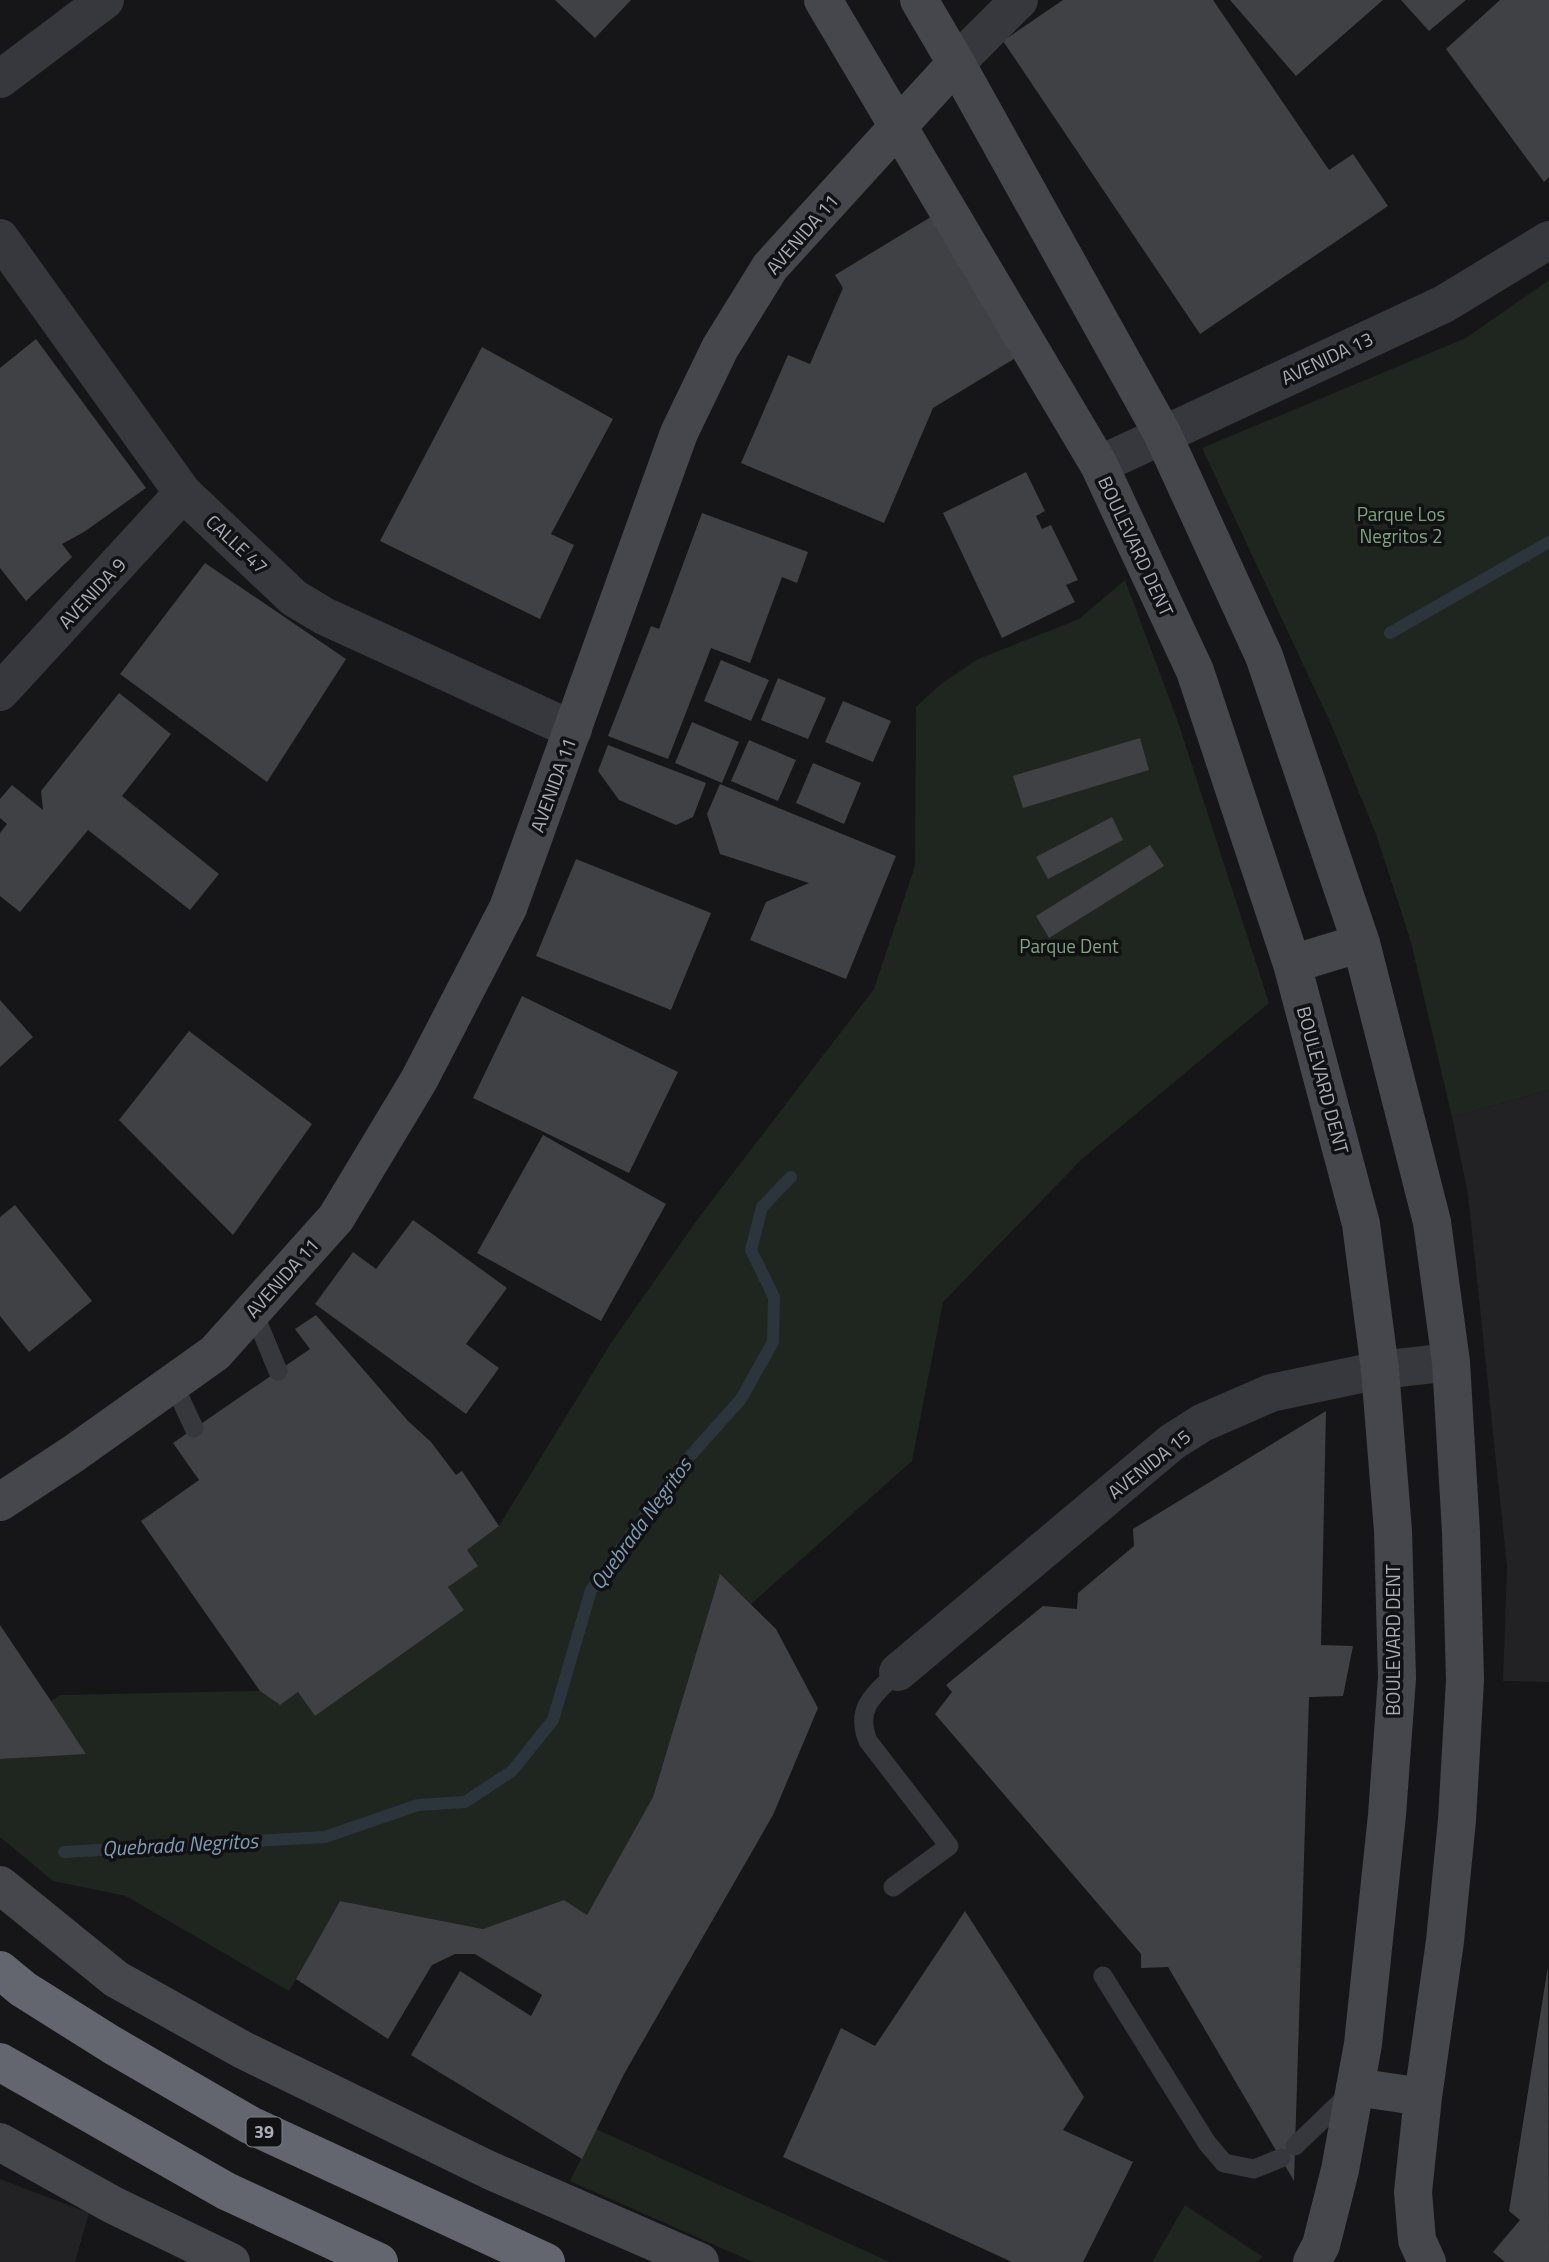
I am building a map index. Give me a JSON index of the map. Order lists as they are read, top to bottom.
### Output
{
  "streets": {
    "highway": ["39"],
    "street": [
      "AVENIDA 11",
      "AVENIDA 13",
      "CALLE 47",
      "BOULEVARD DENT",
      "AVENIDA 9",
      "AVENIDA 15"
    ]
  },
  "crossings": [
    ["AVENIDA 11", "CALLE 47"],
    ["AVENIDA 11", "BOULEVARD DENT"],
    ["AVENIDA 13", "BOULEVARD DENT"],
    ["CALLE 47", "AVENIDA 9"],
    ["BOULEVARD DENT", "AVENIDA 15"]
  ],
  "water": ["Quebrada Negritos"],
  "parks": ["Parque Los Negritos 2", "Parque Dent"]
}
